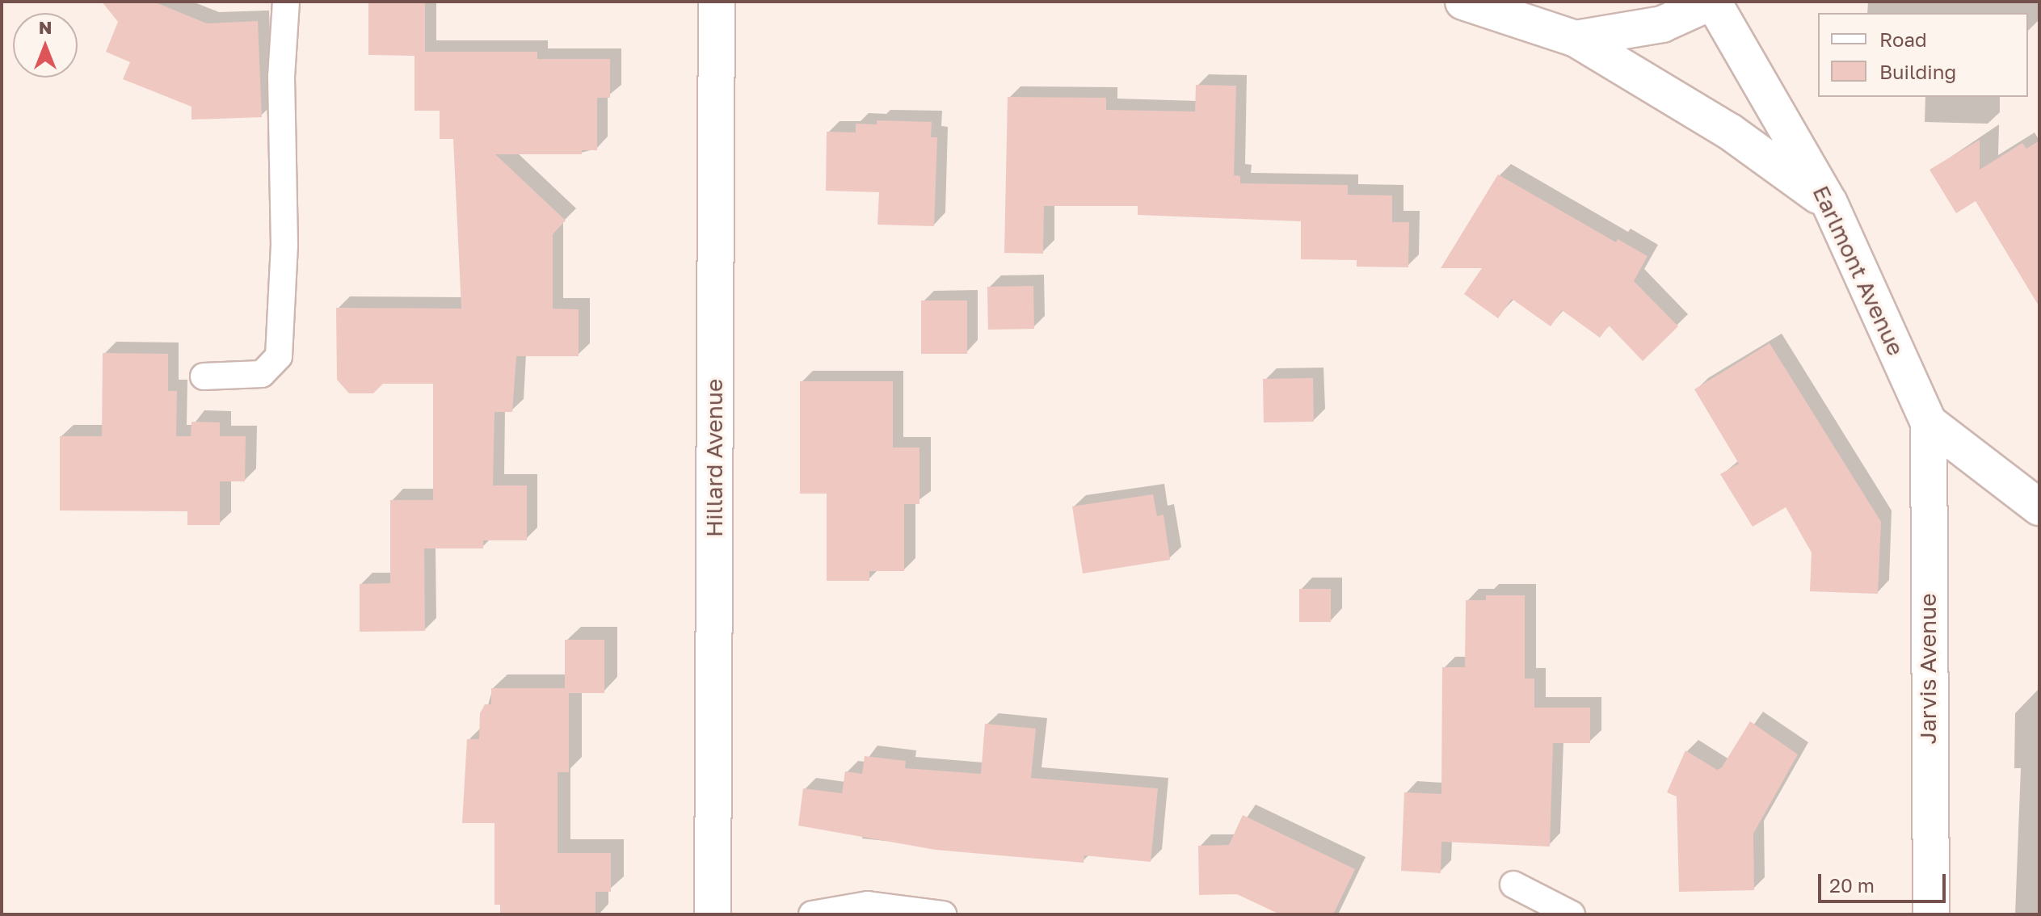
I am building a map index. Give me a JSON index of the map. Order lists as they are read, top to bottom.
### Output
{
  "streets": {
    "street": ["Earlmont Avenue", "Hillard Avenue", "Jarvis Avenue"]
  },
  "crossings": [
    ["Earlmont Avenue", "Jarvis Avenue"]
  ],
  "legend": ["Road", "Building"],
  "scale_bar": "20 m",
  "north": "top"
}
